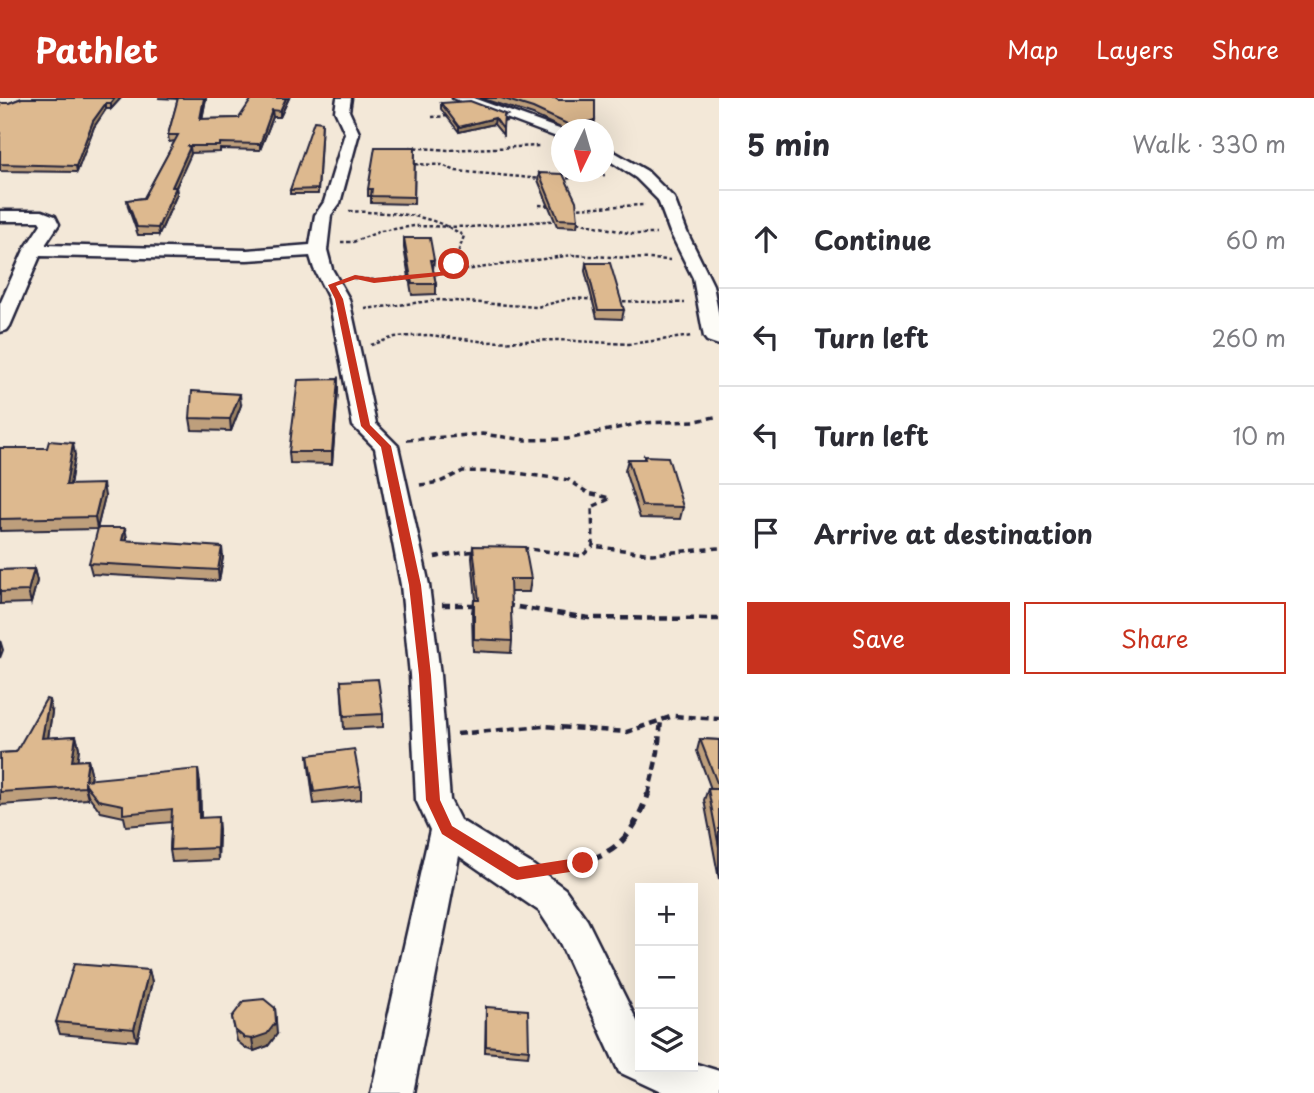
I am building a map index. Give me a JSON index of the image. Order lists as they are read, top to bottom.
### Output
{
  "north": "bottom",
  "page": {
    "header": "Pathlet",
    "nav": ["Map", "Layers", "Share"],
    "heading": ["5 min", "Walk · 330 m"],
    "list": [
      ["Continue", "60 m"],
      ["Turn left", "260 m"],
      ["Turn left", "10 m"],
      "Arrive at destination"
    ],
    "buttons": ["Save", "Share"],
    "map_buttons": ["+", "−"]
  }
}
